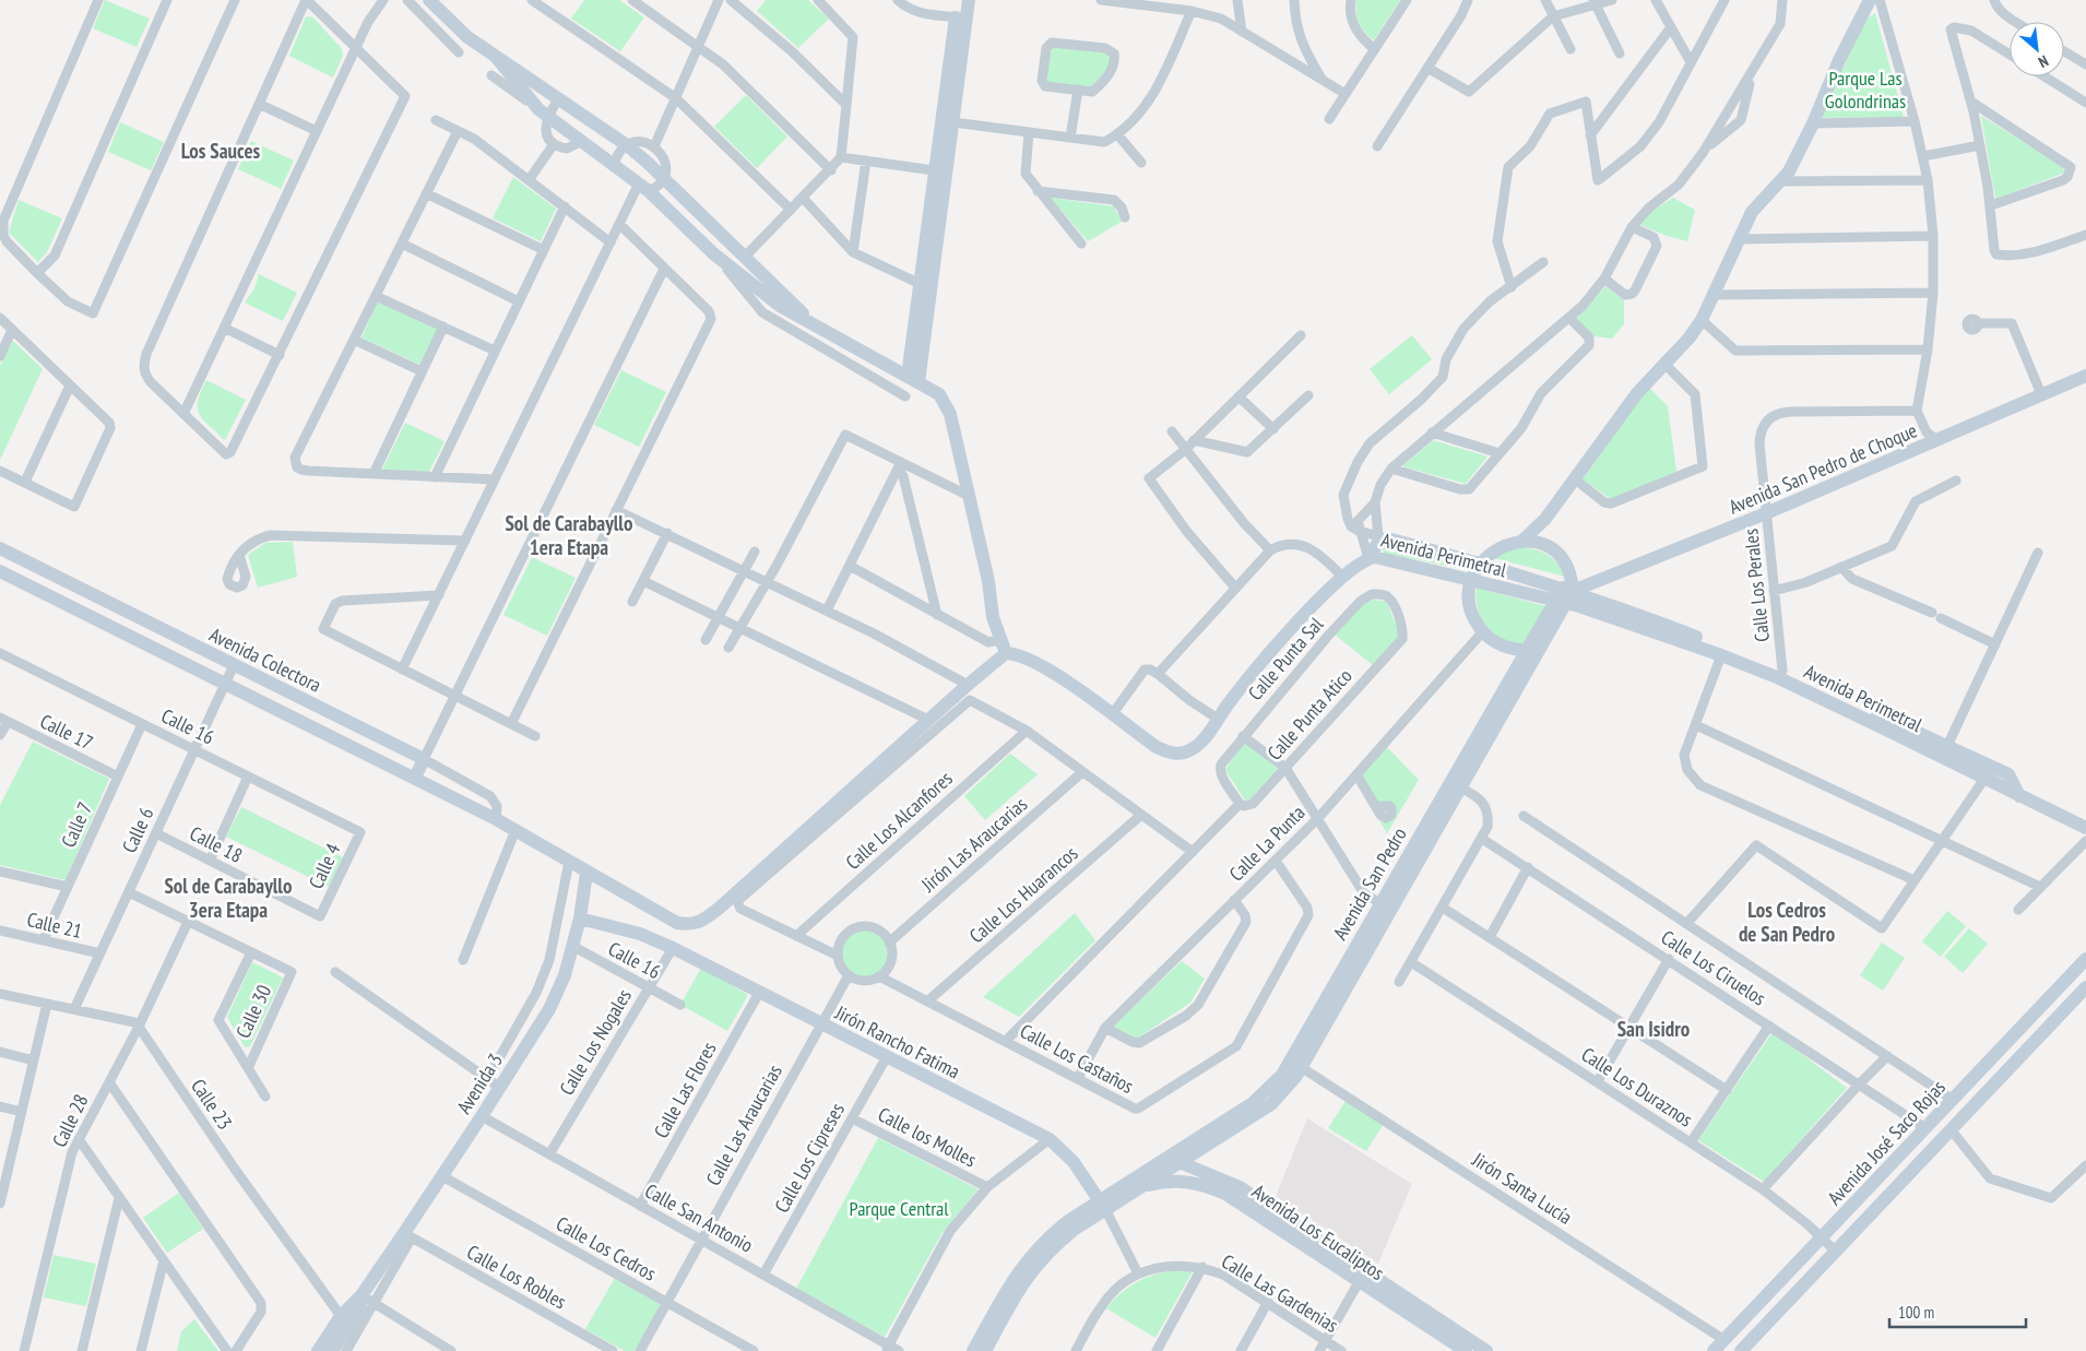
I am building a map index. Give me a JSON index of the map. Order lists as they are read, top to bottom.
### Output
{
  "streets": {
    "street": [
      "Avenida San Pedro de Choque",
      "Avenida Perimetral",
      "Calle Los Perales",
      "Calle Punta Sal",
      "Avenida Colectora",
      "Calle Punta Atico",
      "Calle 16",
      "Calle 17",
      "Calle Los Alcanfores",
      "Calle 7",
      "Calle 6",
      "Calle La Punta",
      "Calle 18",
      "Jirón Las Araucarias",
      "Calle 4",
      "Avenida San Pedro",
      "Calle Los Huarancos",
      "Calle 21",
      "Calle Los Ciruelos",
      "Calle 30",
      "Calle Los Nogales",
      "Jirón Rancho Fatima",
      "Calle Los Castaños",
      "Avenida 3",
      "Calle Los Duraznos",
      "Calle Las Flores",
      "Calle 23",
      "Calle 28",
      "Calle Las Araucarias",
      "Calle los Molles",
      "Avenida José Saco Rojas",
      "Calle Los Cipreses",
      "Jirón Santa Lucía",
      "Calle San Antonio",
      "Avenida Los Eucaliptos",
      "Calle Los Cedros",
      "Calle Los Robles",
      "Calle Las Gardenias"
    ]
  },
  "crossings": [
    ["Avenida San Pedro de Choque", "Avenida Perimetral"],
    ["Avenida San Pedro de Choque", "Calle Los Perales"],
    ["Avenida San Pedro de Choque", "Avenida San Pedro"],
    ["Avenida Perimetral", "Calle Los Perales"],
    ["Avenida Perimetral", "Avenida San Pedro"],
    ["Calle Punta Sal", "Calle Punta Atico"],
    ["Avenida Colectora", "Calle 6"],
    ["Avenida Colectora", "Avenida 3"],
    ["Calle Punta Atico", "Calle Los Castaños"],
    ["Calle 16", "Calle 7"],
    ["Calle 16", "Calle 6"],
    ["Calle 16", "Calle 4"],
    ["Calle 16", "Calle Los Nogales"],
    ["Calle 16", "Avenida 3"],
    ["Calle 17", "Calle 7"],
    ["Calle 7", "Calle 21"],
    ["Calle 6", "Calle 18"],
    ["Calle 6", "Calle 21"],
    ["Calle La Punta", "Calle Los Castaños"],
    ["Calle 18", "Calle 4"],
    ["Jirón Las Araucarias", "Calle Los Castaños"],
    ["Jirón Las Araucarias", "Calle Las Araucarias"],
    ["Avenida San Pedro", "Jirón Rancho Fatima"],
    ["Avenida San Pedro", "Jirón Santa Lucía"],
    ["Avenida San Pedro", "Avenida Los Eucaliptos"],
    ["Calle Los Huarancos", "Calle Los Castaños"],
    ["Calle Los Ciruelos", "Avenida José Saco Rojas"],
    ["Calle Los Nogales", "Jirón Rancho Fatima"],
    ["Calle Los Nogales", "Calle San Antonio"],
    ["Jirón Rancho Fatima", "Avenida 3"],
    ["Jirón Rancho Fatima", "Calle Las Flores"],
    ["Jirón Rancho Fatima", "Calle Las Araucarias"],
    ["Jirón Rancho Fatima", "Calle Los Cipreses"],
    ["Jirón Rancho Fatima", "Calle Las Gardenias"],
    ["Calle Los Castaños", "Calle Las Araucarias"],
    ["Avenida 3", "Calle 23"],
    ["Avenida 3", "Calle San Antonio"],
    ["Avenida 3", "Calle Los Cedros"],
    ["Avenida 3", "Calle Los Robles"],
    ["Calle Los Duraznos", "Avenida José Saco Rojas"],
    ["Calle Las Flores", "Calle San Antonio"],
    ["Calle 23", "Calle 28"],
    ["Calle Las Araucarias", "Calle San Antonio"],
    ["Calle Las Araucarias", "Calle Los Cedros"],
    ["Calle los Molles", "Calle Los Cipreses"],
    ["Avenida José Saco Rojas", "Jirón Santa Lucía"],
    ["Calle Los Cipreses", "Calle San Antonio"]
  ],
  "districts": [
    "Los Sauces",
    "Sol de Carabayllo 1era Etapa",
    "Sol de Carabayllo 3era Etapa",
    "Los Cedros de San Pedro",
    "San Isidro"
  ],
  "parks": ["Parque Las Golondrinas", "Parque Central"],
  "scale_bar": "100 m",
  "north": "bottom right"
}
